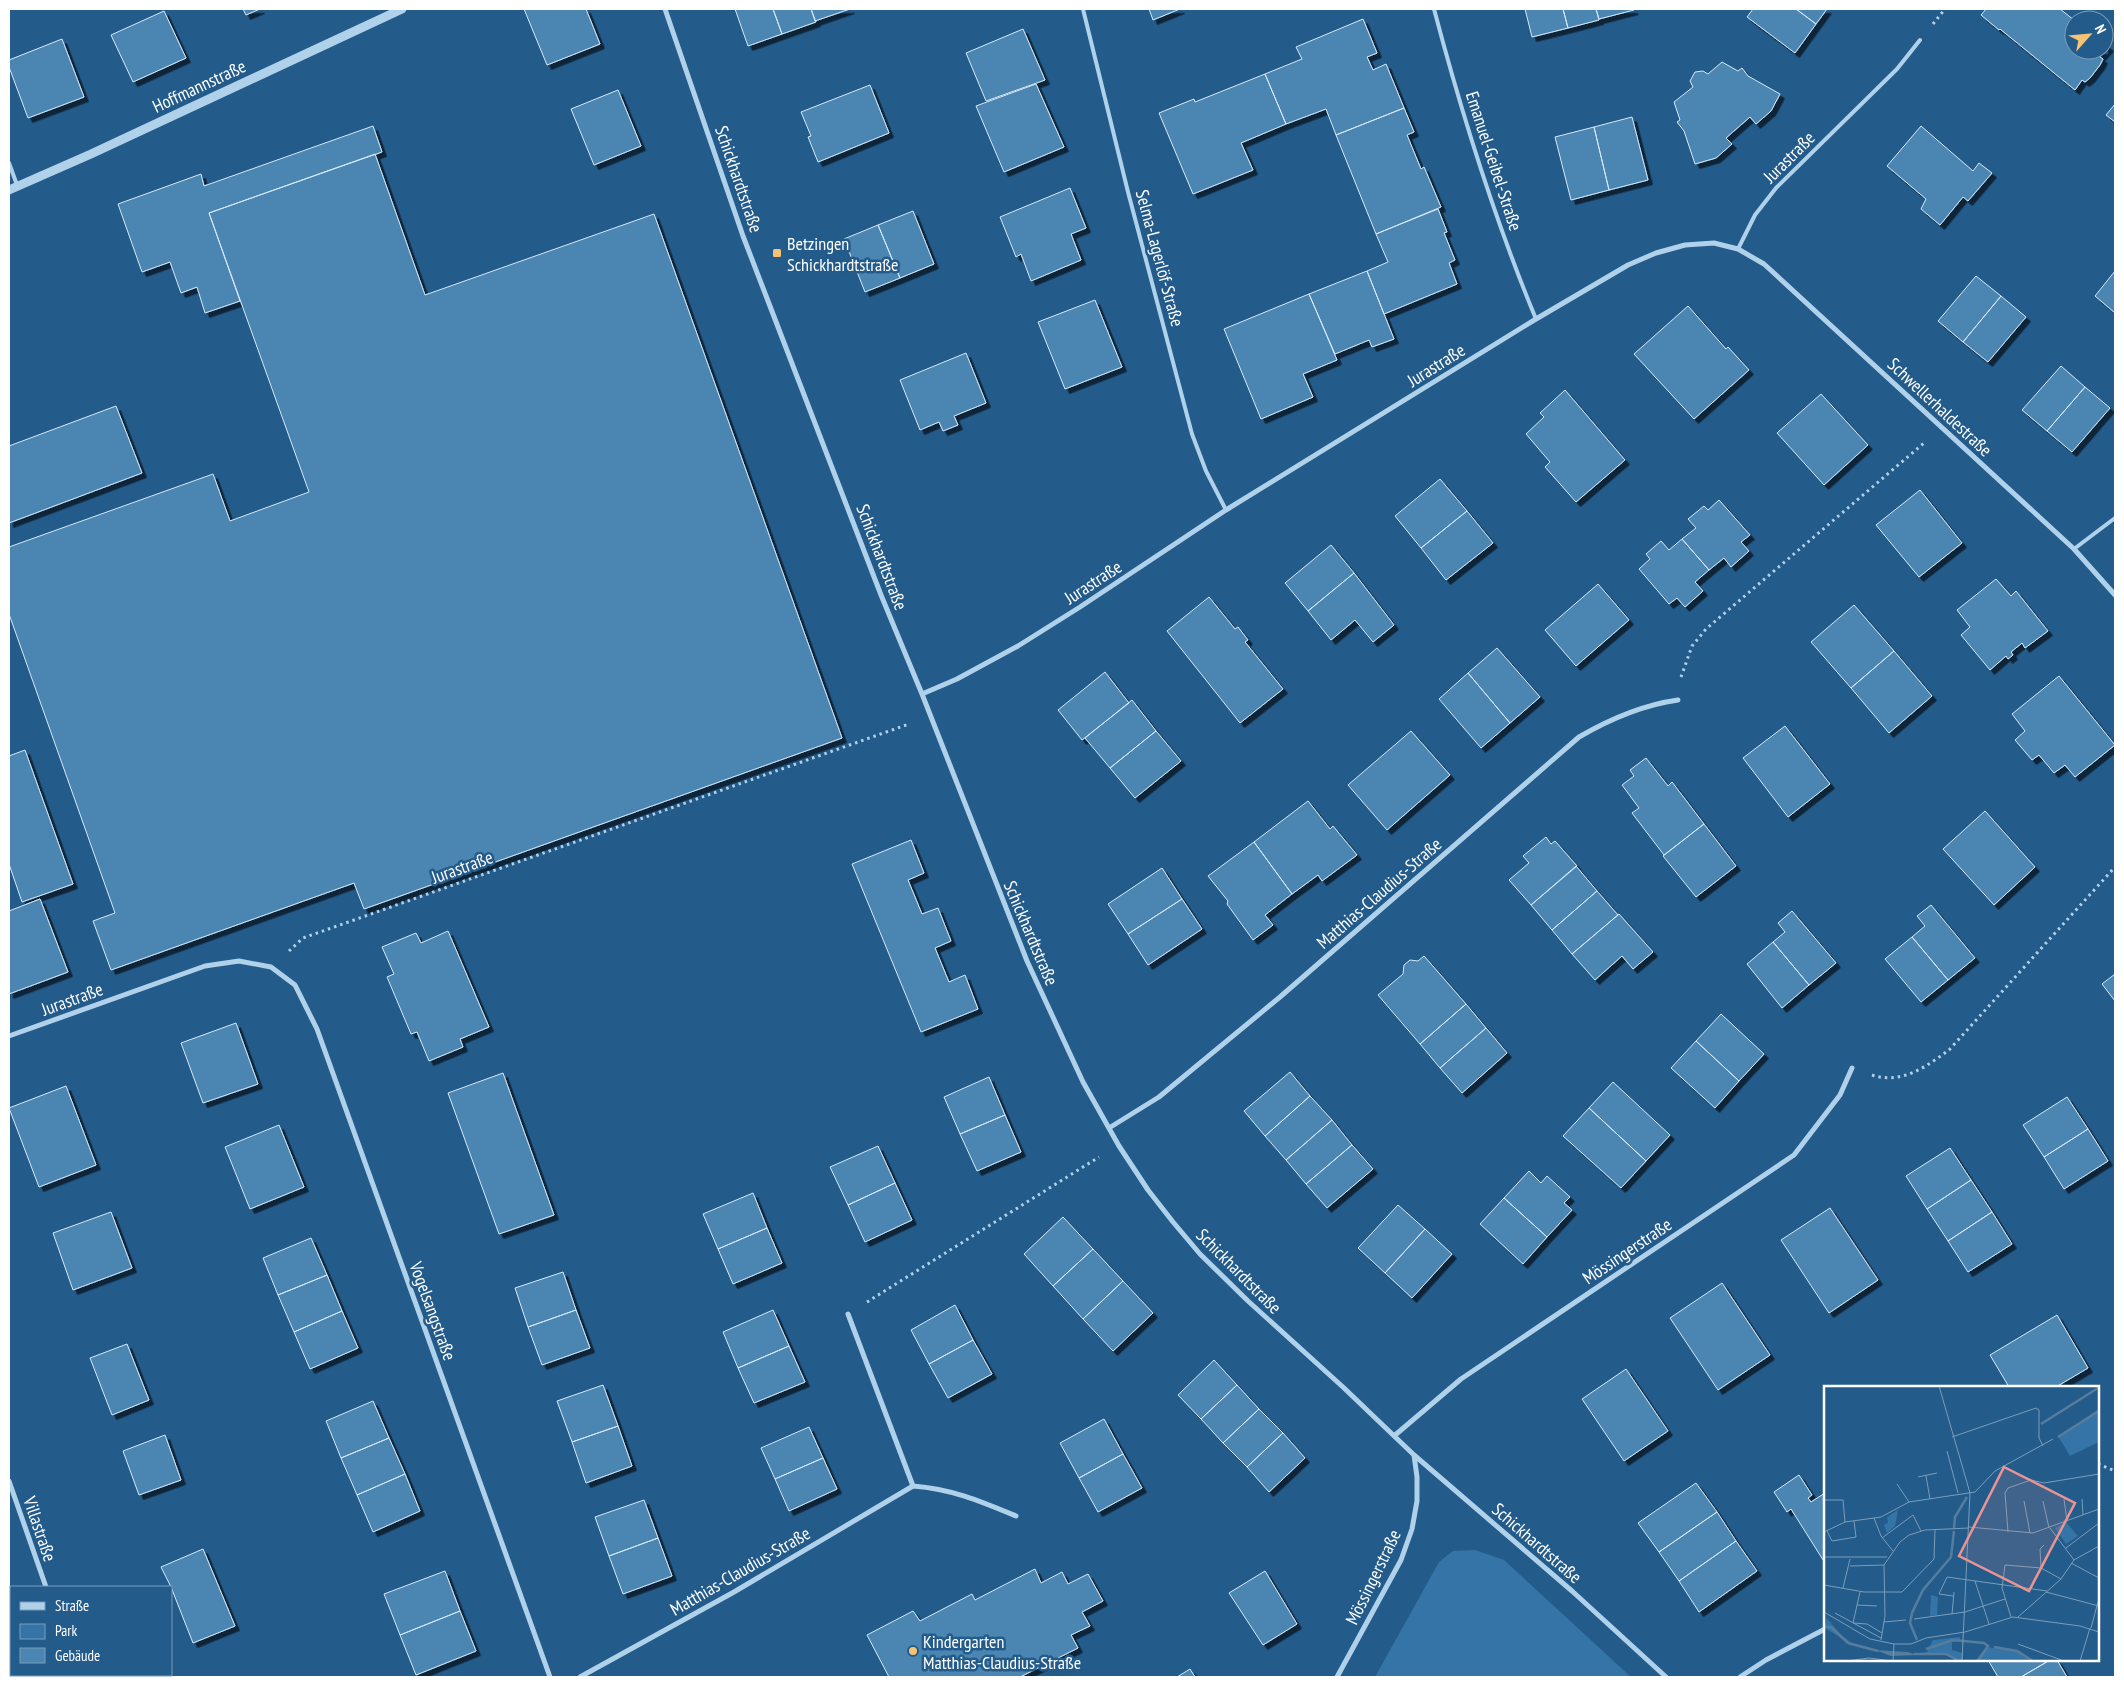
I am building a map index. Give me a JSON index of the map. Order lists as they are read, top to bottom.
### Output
{
  "streets": {
    "street": [
      "Hoffmannstraße",
      "Jurastraße",
      "Schickhardtstraße",
      "Schwellerhaldestraße",
      "Matthias-Claudius-Straße",
      "Mössingerstraße",
      "Vogelsangstraße",
      "Villastraße"
    ],
    "lane": ["Emanuel-Geibel-Straße", "Selma-Lagerlöf-Straße"]
  },
  "crossings": [
    ["Jurastraße", "Emanuel-Geibel-Straße"],
    ["Jurastraße", "Schickhardtstraße"],
    ["Jurastraße", "Selma-Lagerlöf-Straße"],
    ["Jurastraße", "Schwellerhaldestraße"],
    ["Jurastraße", "Vogelsangstraße"],
    ["Schickhardtstraße", "Matthias-Claudius-Straße"],
    ["Schickhardtstraße", "Mössingerstraße"]
  ],
  "places": {
    "transit": ["Betzingen Schickhardtstraße"],
    "other": ["Kindergarten Matthias-Claudius-Straße"]
  },
  "legend": ["Straße", "Park", "Gebäude"],
  "north": "top right"
}
